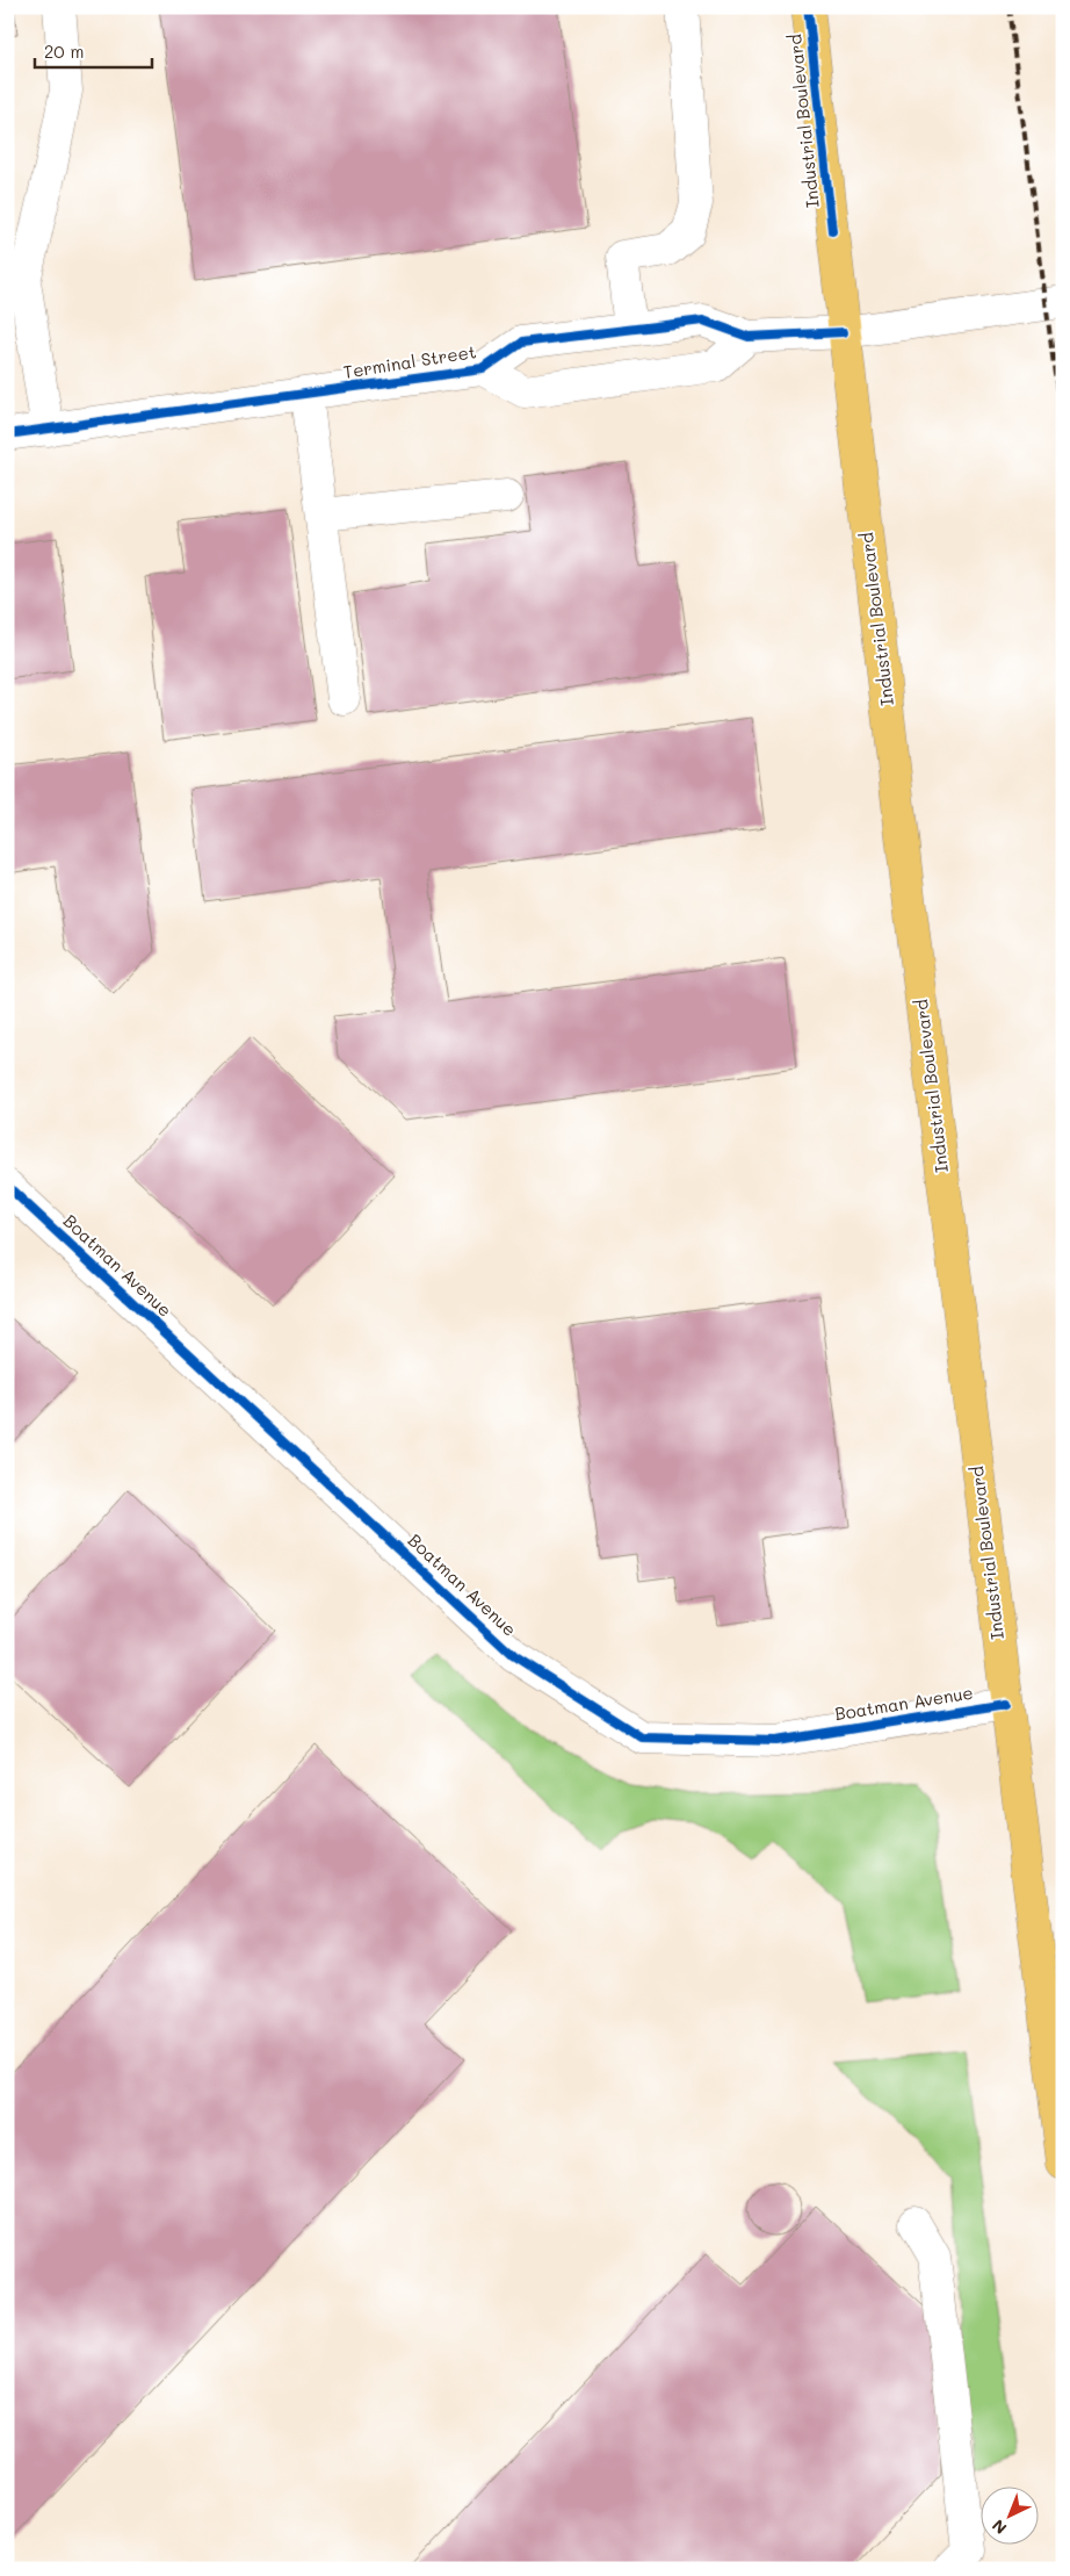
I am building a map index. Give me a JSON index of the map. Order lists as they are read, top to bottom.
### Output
{
  "streets": {
    "main road": ["Industrial Boulevard"],
    "street": ["Terminal Street", "Boatman Avenue"]
  },
  "crossings": [
    ["Industrial Boulevard", "Terminal Street"],
    ["Industrial Boulevard", "Boatman Avenue"]
  ],
  "scale_bar": "20 m",
  "north": "bottom left"
}
